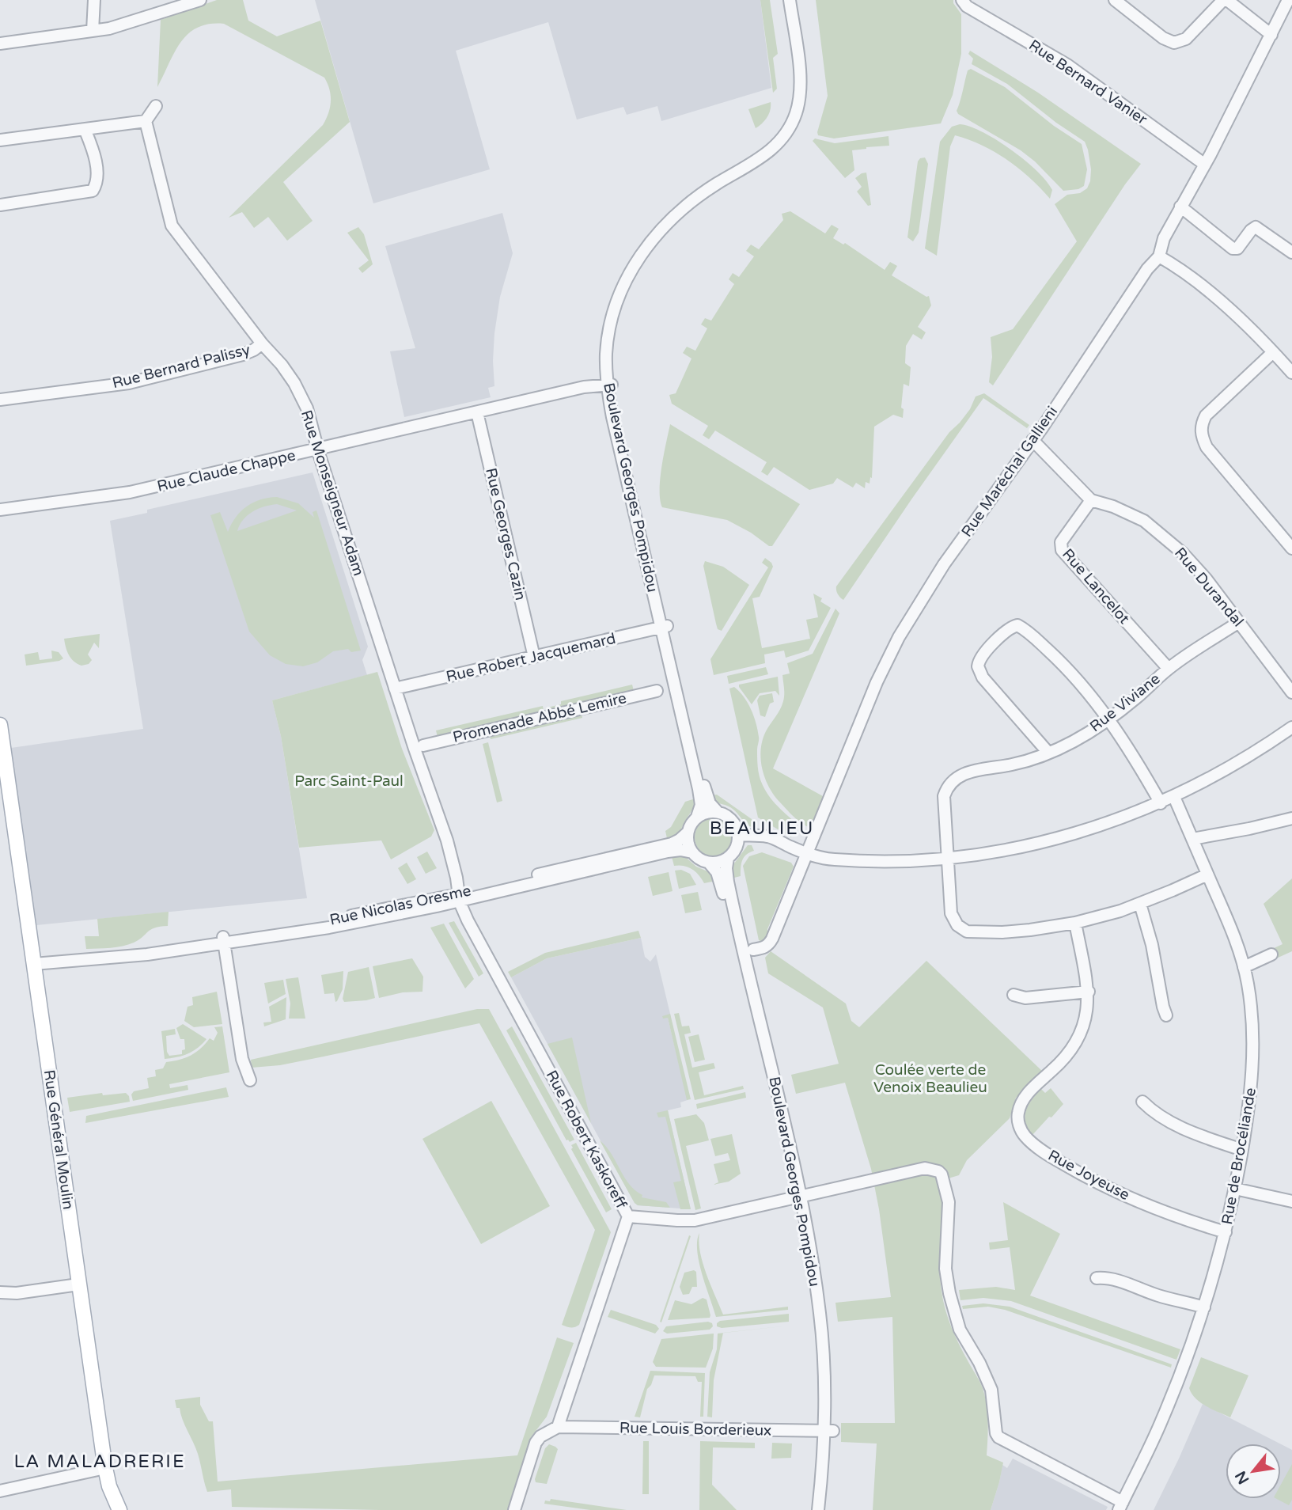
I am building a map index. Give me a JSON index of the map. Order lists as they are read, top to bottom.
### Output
{
  "streets": {
    "main road": ["Rue Général Moulin"],
    "street": [
      "Rue Bernard Vanier",
      "Rue Bernard Palissy",
      "Rue Claude Chappe",
      "Rue Maréchal Gallieni",
      "Boulevard Georges Pompidou",
      "Rue Monseigneur Adam",
      "Rue Georges Cazin",
      "Rue Lancelot",
      "Rue Durandal",
      "Rue Robert Jacquemard",
      "Rue Viviane",
      "Promenade Abbé Lemire",
      "Rue Nicolas Oresme",
      "Rue Robert Kaskoreff",
      "Rue de Brocéliande",
      "Rue Joyeuse",
      "Rue Louis Borderieux"
    ]
  },
  "crossings": [
    ["Rue Bernard Vanier", "Rue Maréchal Gallieni"],
    ["Rue Bernard Palissy", "Rue Monseigneur Adam"],
    ["Rue Claude Chappe", "Boulevard Georges Pompidou"],
    ["Rue Claude Chappe", "Rue Monseigneur Adam"],
    ["Rue Claude Chappe", "Rue Georges Cazin"],
    ["Rue Maréchal Gallieni", "Rue Durandal"],
    ["Boulevard Georges Pompidou", "Rue Robert Jacquemard"],
    ["Boulevard Georges Pompidou", "Rue Nicolas Oresme"],
    ["Boulevard Georges Pompidou", "Rue Louis Borderieux"],
    ["Rue Monseigneur Adam", "Rue Robert Jacquemard"],
    ["Rue Monseigneur Adam", "Rue Nicolas Oresme"],
    ["Rue Monseigneur Adam", "Rue Robert Kaskoreff"],
    ["Rue Georges Cazin", "Rue Robert Jacquemard"],
    ["Rue Lancelot", "Rue Durandal"],
    ["Rue Lancelot", "Rue Viviane"],
    ["Rue Durandal", "Rue Viviane"],
    ["Rue Viviane", "Rue Joyeuse"],
    ["Rue Nicolas Oresme", "Rue Général Moulin"],
    ["Rue Nicolas Oresme", "Rue Robert Kaskoreff"],
    ["Rue Robert Kaskoreff", "Rue Louis Borderieux"],
    ["Rue de Brocéliande", "Rue Joyeuse"]
  ],
  "districts": ["BEAULIEU", "LA MALADRERIE"],
  "parks": ["Parc Saint-Paul", "Coulée verte de Venoix Beaulieu"],
  "north": "bottom left"
}
